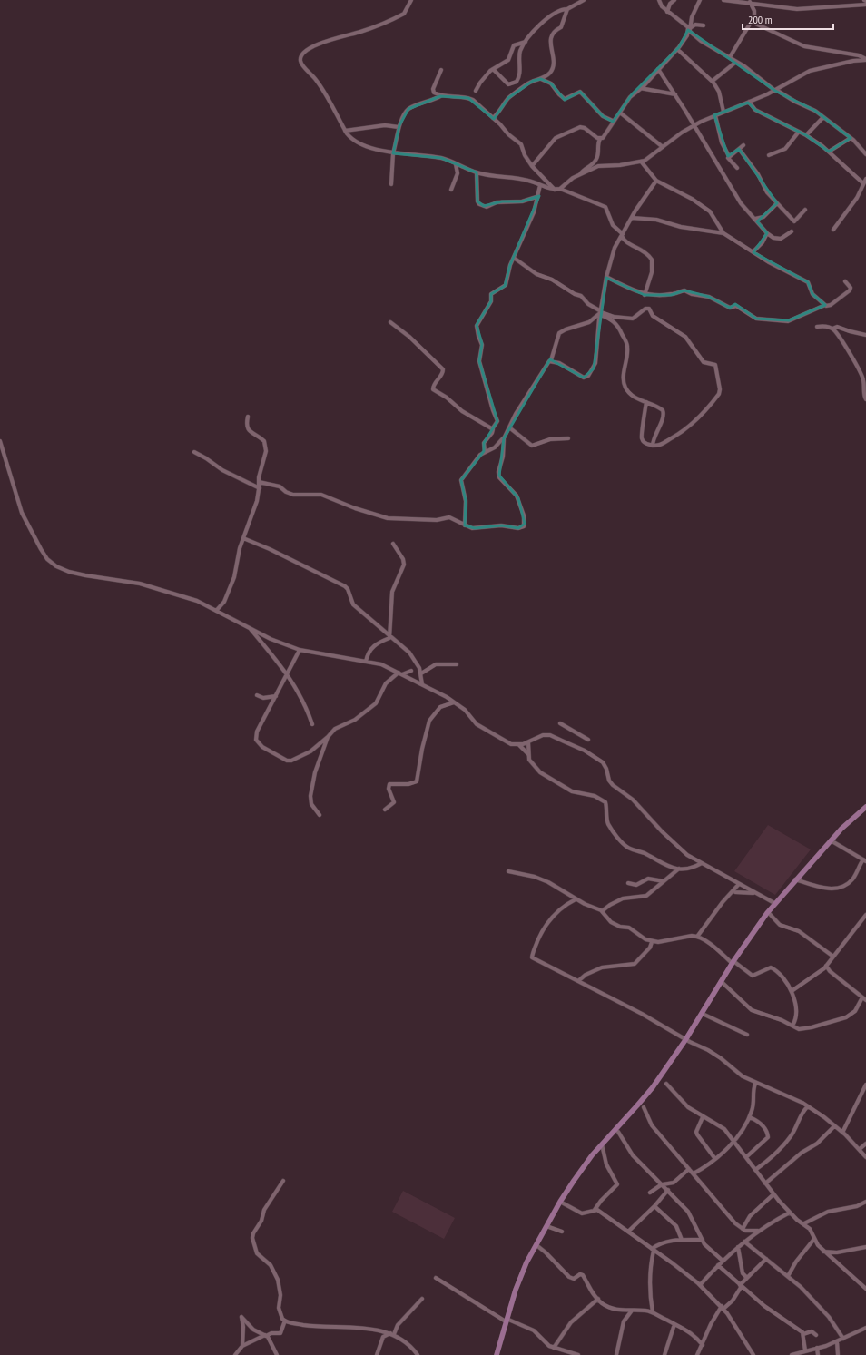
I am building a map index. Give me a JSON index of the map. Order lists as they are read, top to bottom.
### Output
{
  "scale_bar": "200 m"
}
